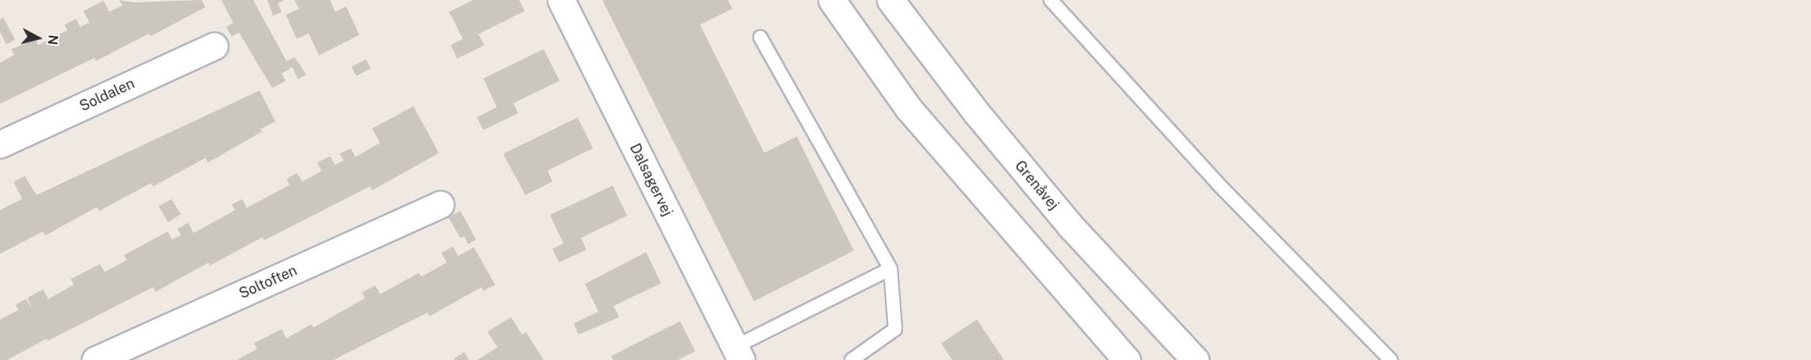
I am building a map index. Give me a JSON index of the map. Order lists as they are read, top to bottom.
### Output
{
  "streets": {
    "street": [
      "Soldalen",
      "Dalsagervej",
      "Grenåvej",
      "Soltoften"
    ]
  },
  "north": "right"
}
